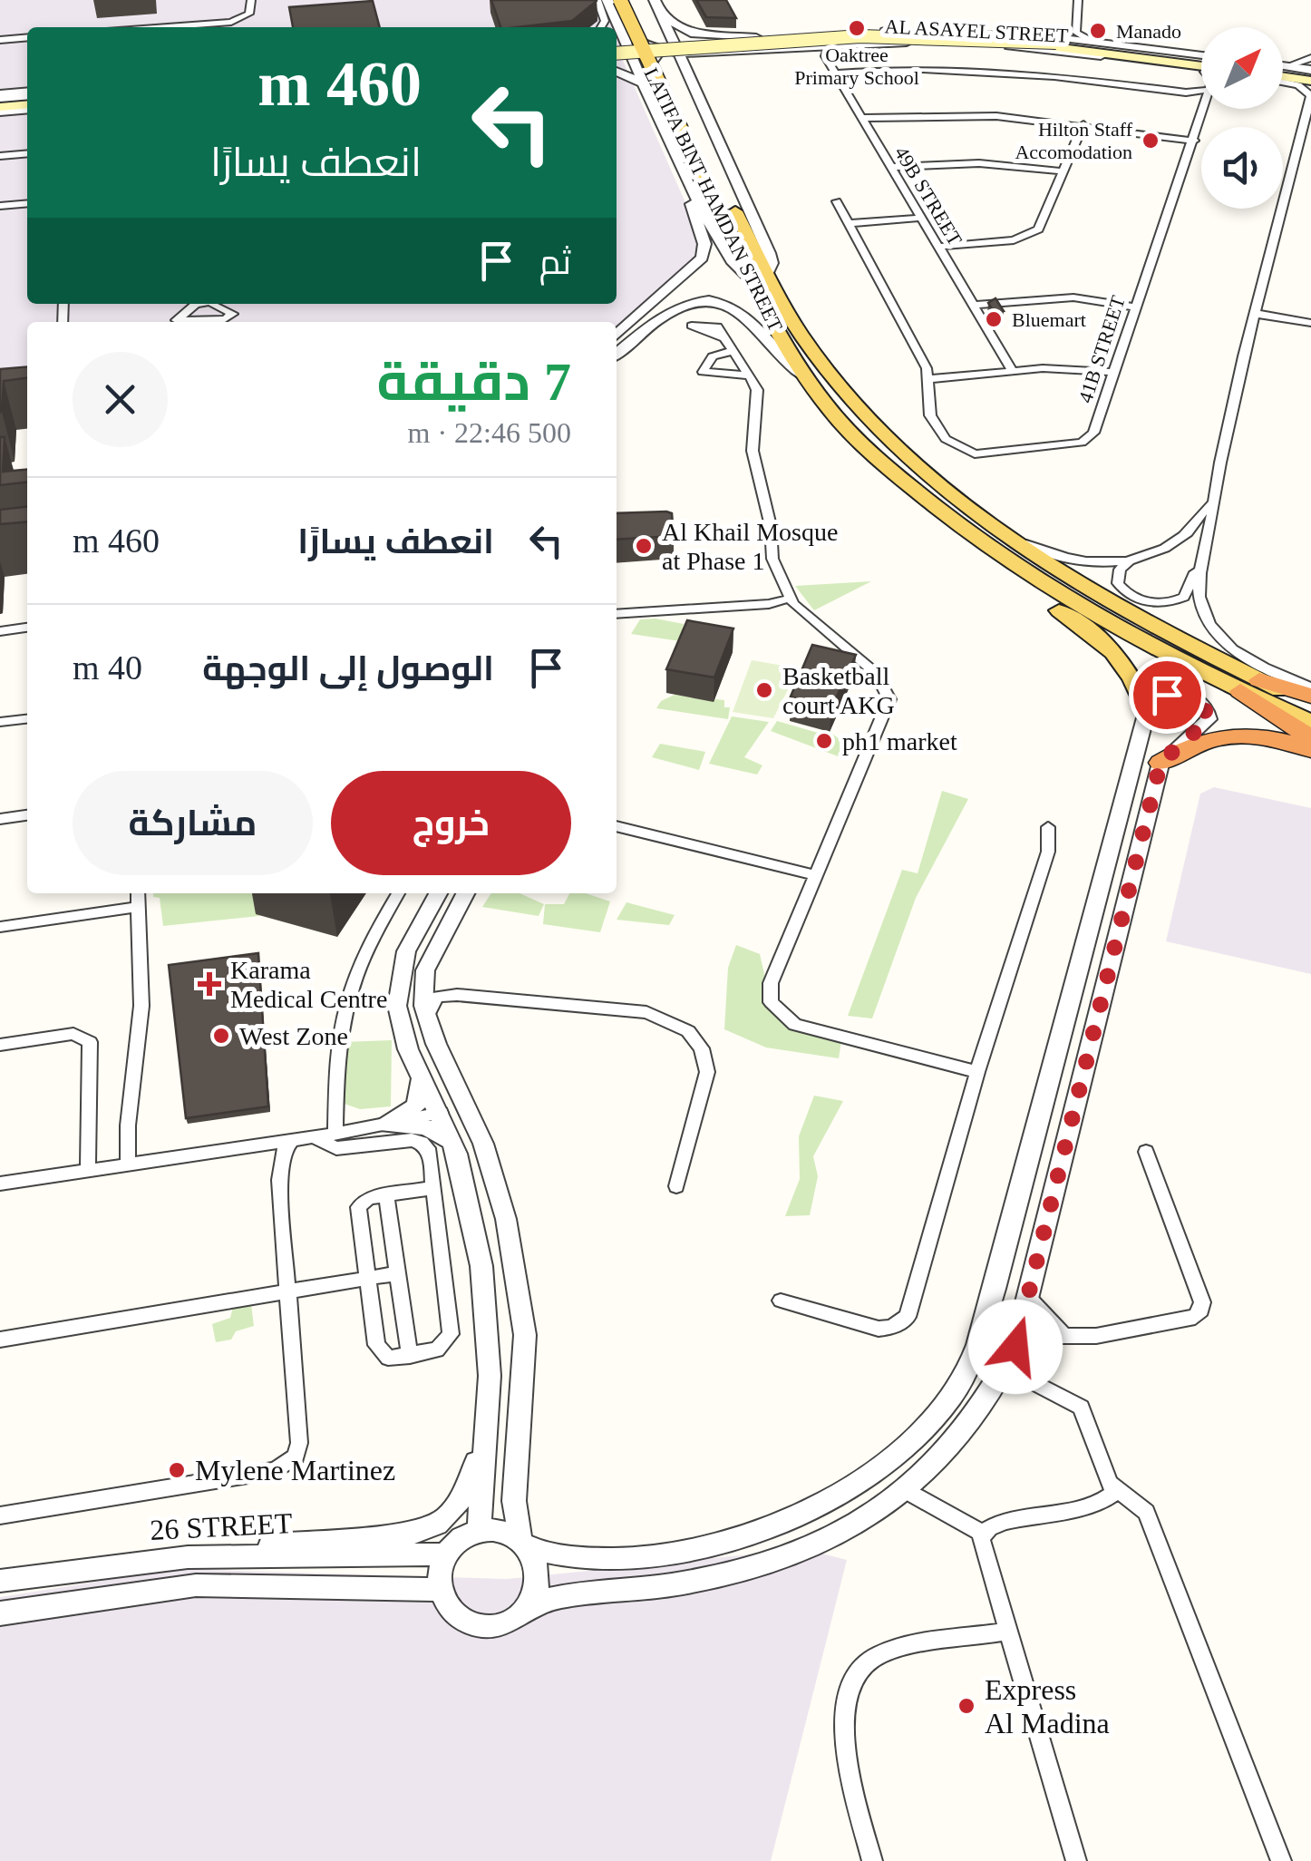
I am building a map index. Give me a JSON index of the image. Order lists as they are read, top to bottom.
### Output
{
  "streets": {
    "main road": ["LATIFA BINT HAMDAN STREET"],
    "street": [
      "AL ASAYEL STREET",
      "49B STREET",
      "41B STREET",
      "26 STREET"
    ]
  },
  "crossings": [
    ["AL ASAYEL STREET", "LATIFA BINT HAMDAN STREET"]
  ],
  "places": {
    "other": [
      "Oaktree Primary School",
      "Manado",
      "Hilton Staff Accomodation",
      "Bluemart",
      "Al Khail Mosque at Phase 1",
      "Basketball court AKG",
      "ph1 market",
      "West Zone",
      "Mylene Martinez",
      "Express Al Madina"
    ],
    "health": ["Karama Medical Centre"]
  },
  "north": "top right",
  "page": {
    "turn": ["460 m", "انعطف يسارًا"],
    "then": "ثم",
    "heading": ["7 دقيقة", "500 m · 22:46"],
    "list": [
      {
        "name": "انعطف يسارًا",
        "value": "460 m"
      },
      {
        "name": "الوصول إلى الوجهة",
        "value": "40 m"
      }
    ],
    "buttons": ["خروج", "مشاركة"]
  }
}
